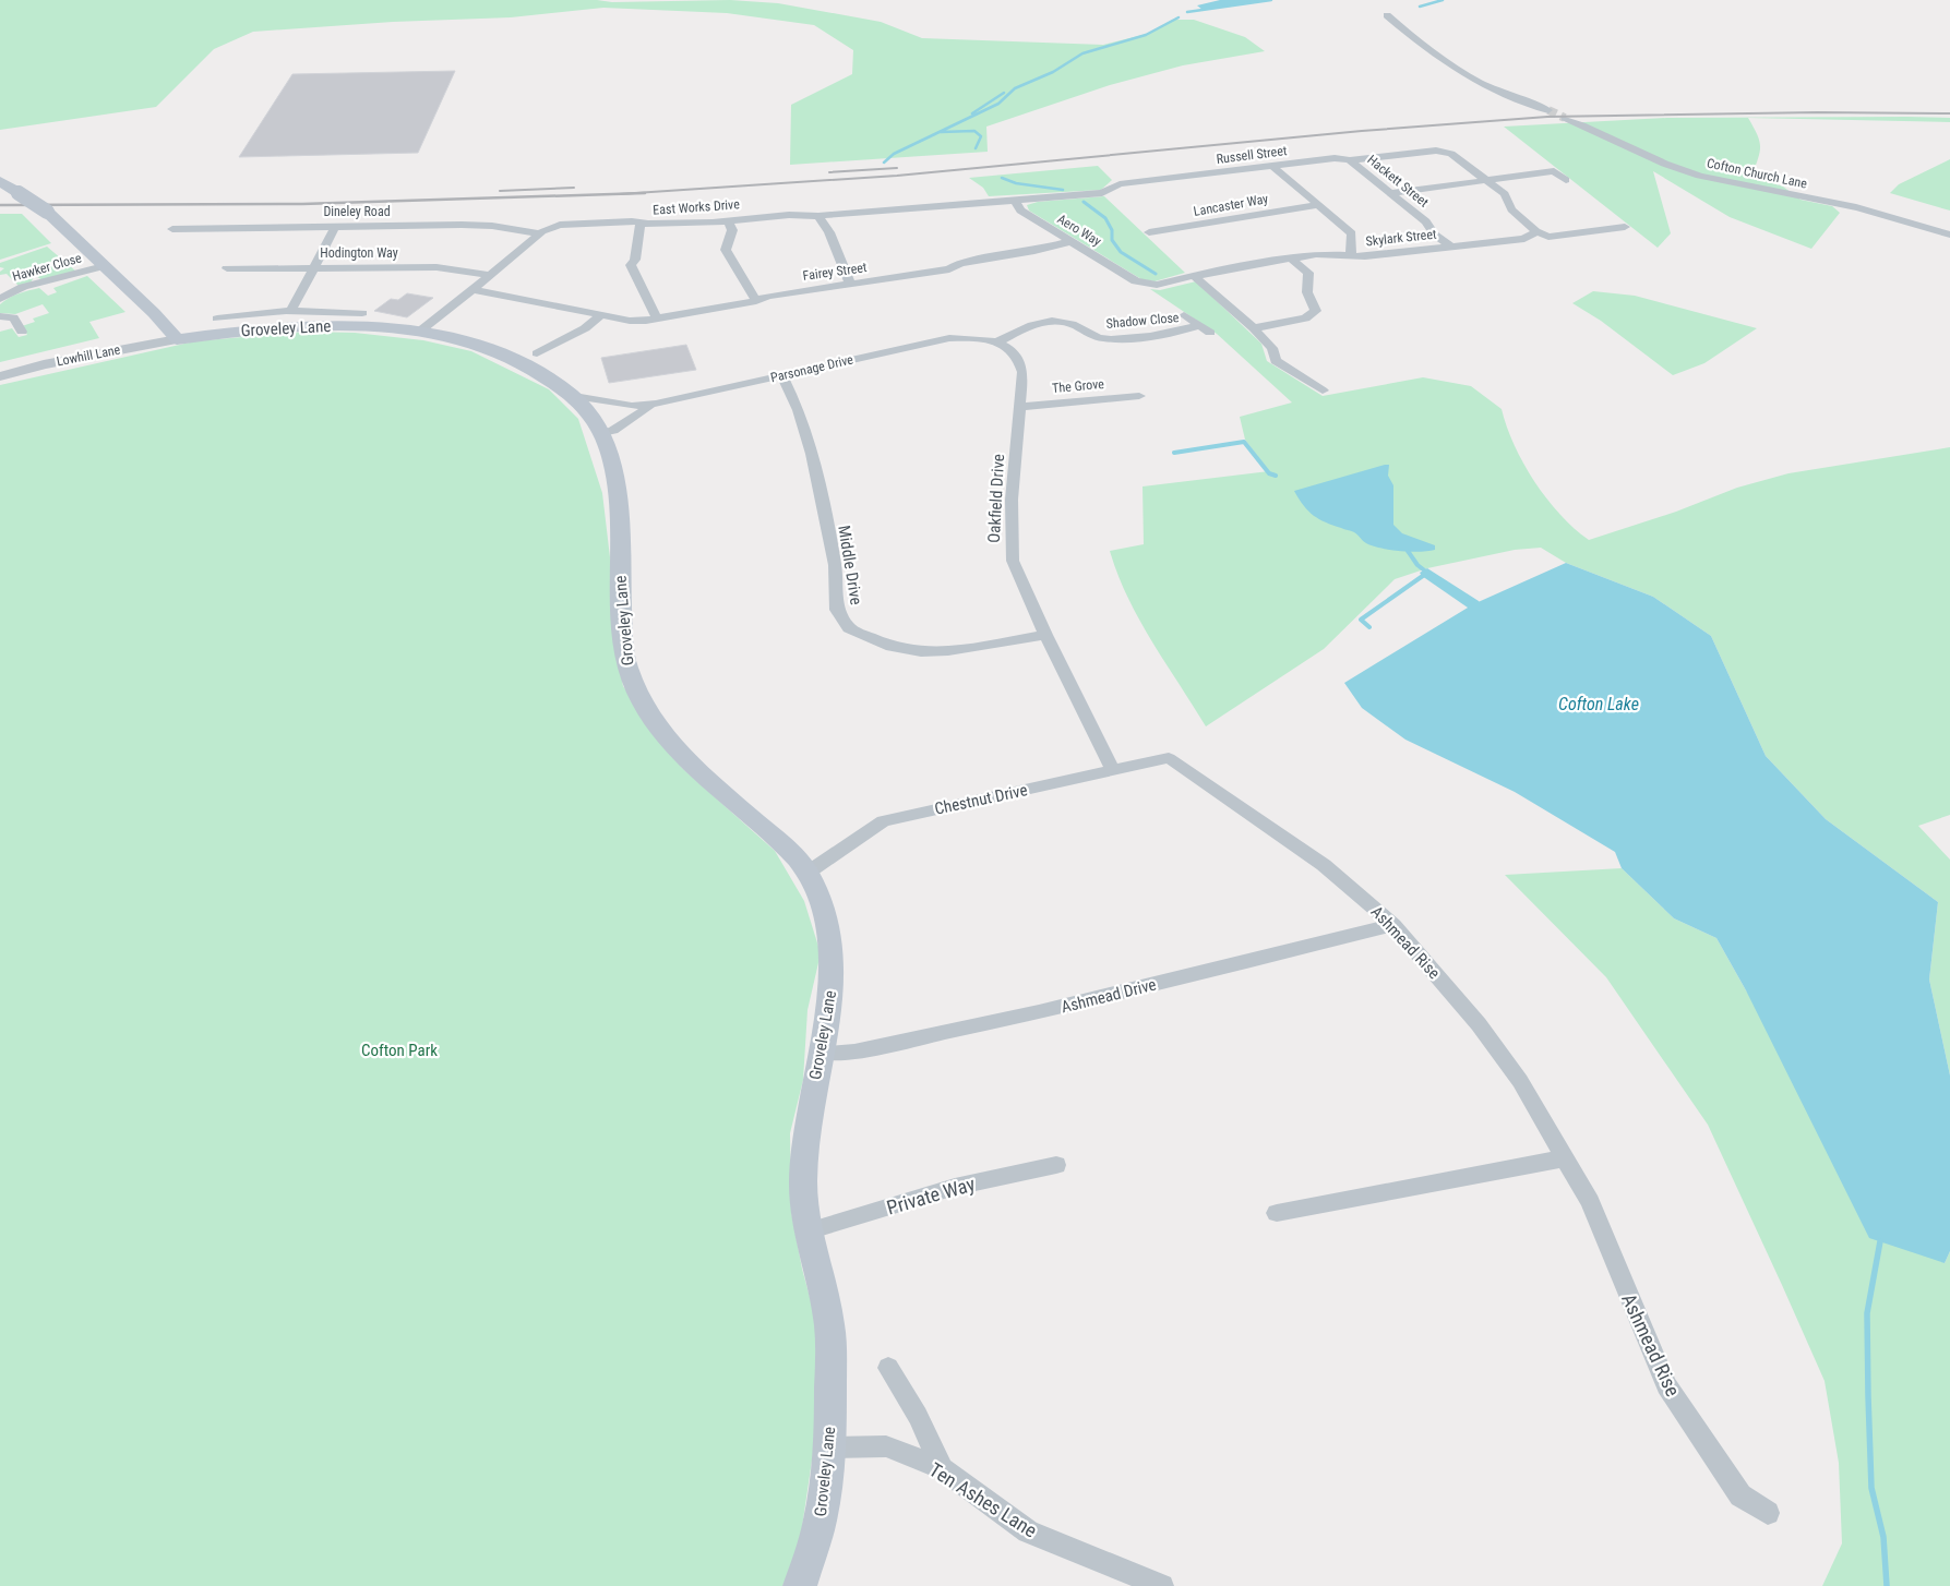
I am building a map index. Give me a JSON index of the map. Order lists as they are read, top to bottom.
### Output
{
  "streets": {
    "main road": ["Groveley Lane"],
    "street": [
      "Russell Street",
      "Cofton Church Lane",
      "Hackett Street",
      "Lancaster Way",
      "East Works Drive",
      "Dineley Road",
      "Aero Way",
      "Skylark Street",
      "Hodington Way",
      "Hawker Close",
      "Fairey Street",
      "Shadow Close",
      "Lowhill Lane",
      "Parsonage Drive",
      "The Grove",
      "Oakfield Drive",
      "Middle Drive",
      "Chestnut Drive",
      "Ashmead Rise",
      "Ashmead Drive",
      "Private Way",
      "Ten Ashes Lane"
    ]
  },
  "crossings": [
    ["Russell Street", "Hackett Street"],
    ["Russell Street", "East Works Drive"],
    ["Russell Street", "Aero Way"],
    ["Hackett Street", "Skylark Street"],
    ["East Works Drive", "Dineley Road"],
    ["East Works Drive", "Aero Way"],
    ["East Works Drive", "Hodington Way"],
    ["East Works Drive", "Fairey Street"],
    ["East Works Drive", "Groveley Lane"],
    ["Aero Way", "Skylark Street"],
    ["Aero Way", "Fairey Street"],
    ["Shadow Close", "Oakfield Drive"],
    ["Groveley Lane", "Lowhill Lane"],
    ["Groveley Lane", "Parsonage Drive"],
    ["Groveley Lane", "Chestnut Drive"],
    ["Groveley Lane", "Ashmead Drive"],
    ["Groveley Lane", "Private Way"],
    ["Groveley Lane", "Ten Ashes Lane"],
    ["Parsonage Drive", "Oakfield Drive"],
    ["Parsonage Drive", "Middle Drive"],
    ["The Grove", "Oakfield Drive"],
    ["Oakfield Drive", "Middle Drive"],
    ["Oakfield Drive", "Chestnut Drive"],
    ["Chestnut Drive", "Ashmead Rise"],
    ["Ashmead Rise", "Ashmead Drive"]
  ],
  "water": ["Cofton Lake"],
  "parks": ["Cofton Park"]
}
